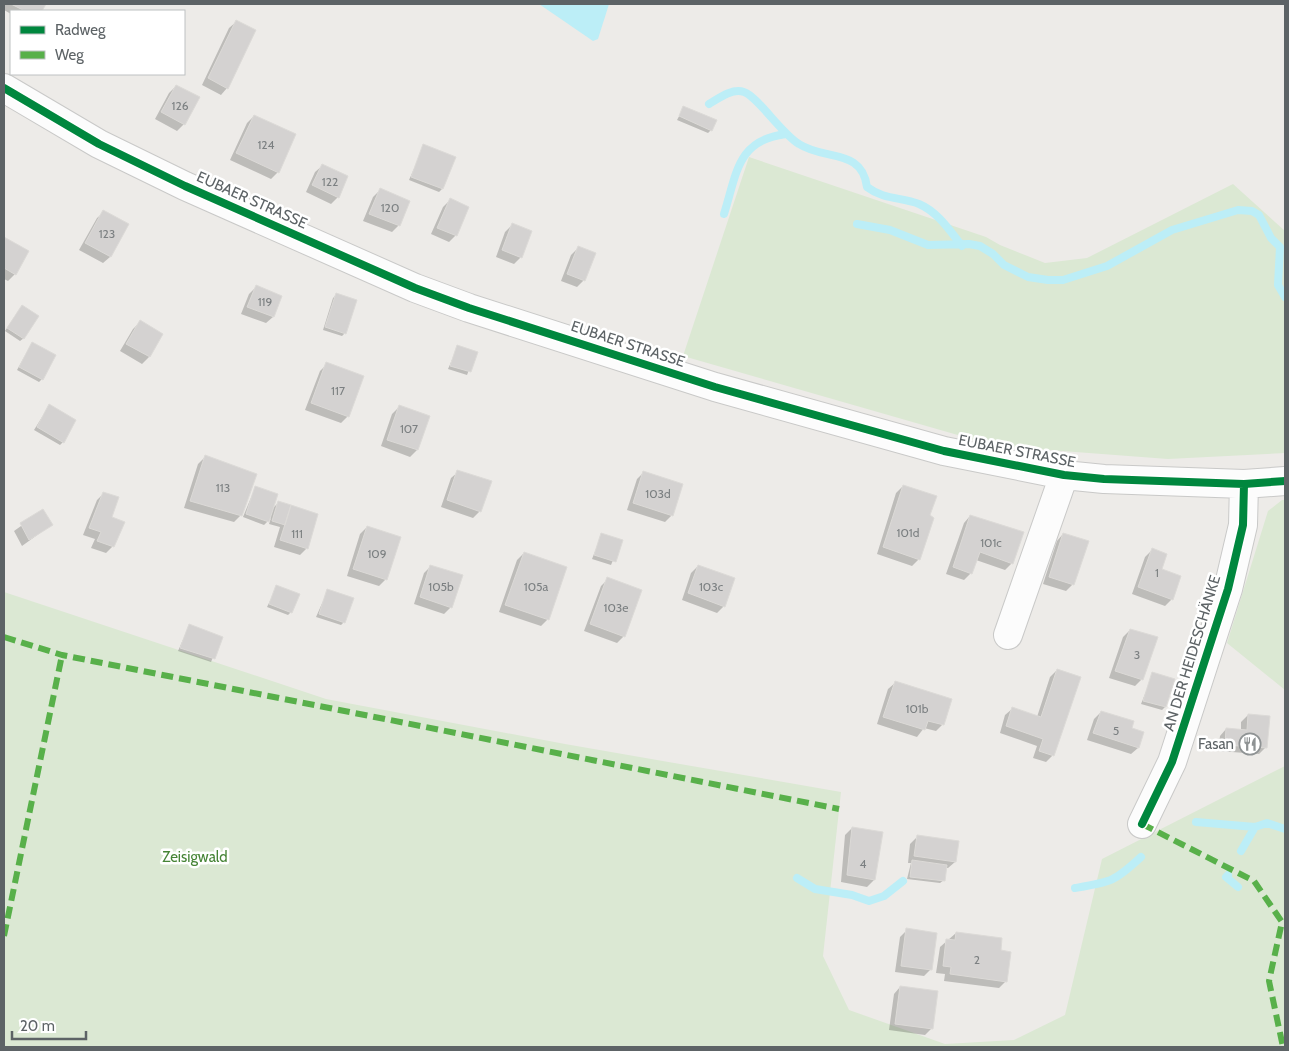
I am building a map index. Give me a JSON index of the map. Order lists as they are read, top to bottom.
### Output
{
  "streets": {
    "street": ["EUBAER STRASSE", "AN DER HEIDESCHÄNKE"]
  },
  "crossings": [
    ["EUBAER STRASSE", "AN DER HEIDESCHÄNKE"]
  ],
  "parks": ["Zeisigwald"],
  "places": {
    "restaurant": ["Fasan"]
  },
  "house_numbers": [
    "126",
    "124",
    "122",
    "120",
    "123",
    "119",
    "117",
    "107",
    "113",
    "103d",
    "101d",
    "111",
    "101c",
    "109",
    "1",
    "105b",
    "105a",
    "103c",
    "103e",
    "3",
    "101b",
    "5",
    "4",
    "2"
  ],
  "legend": ["Radweg", "Weg"],
  "scale_bar": "20 m"
}
